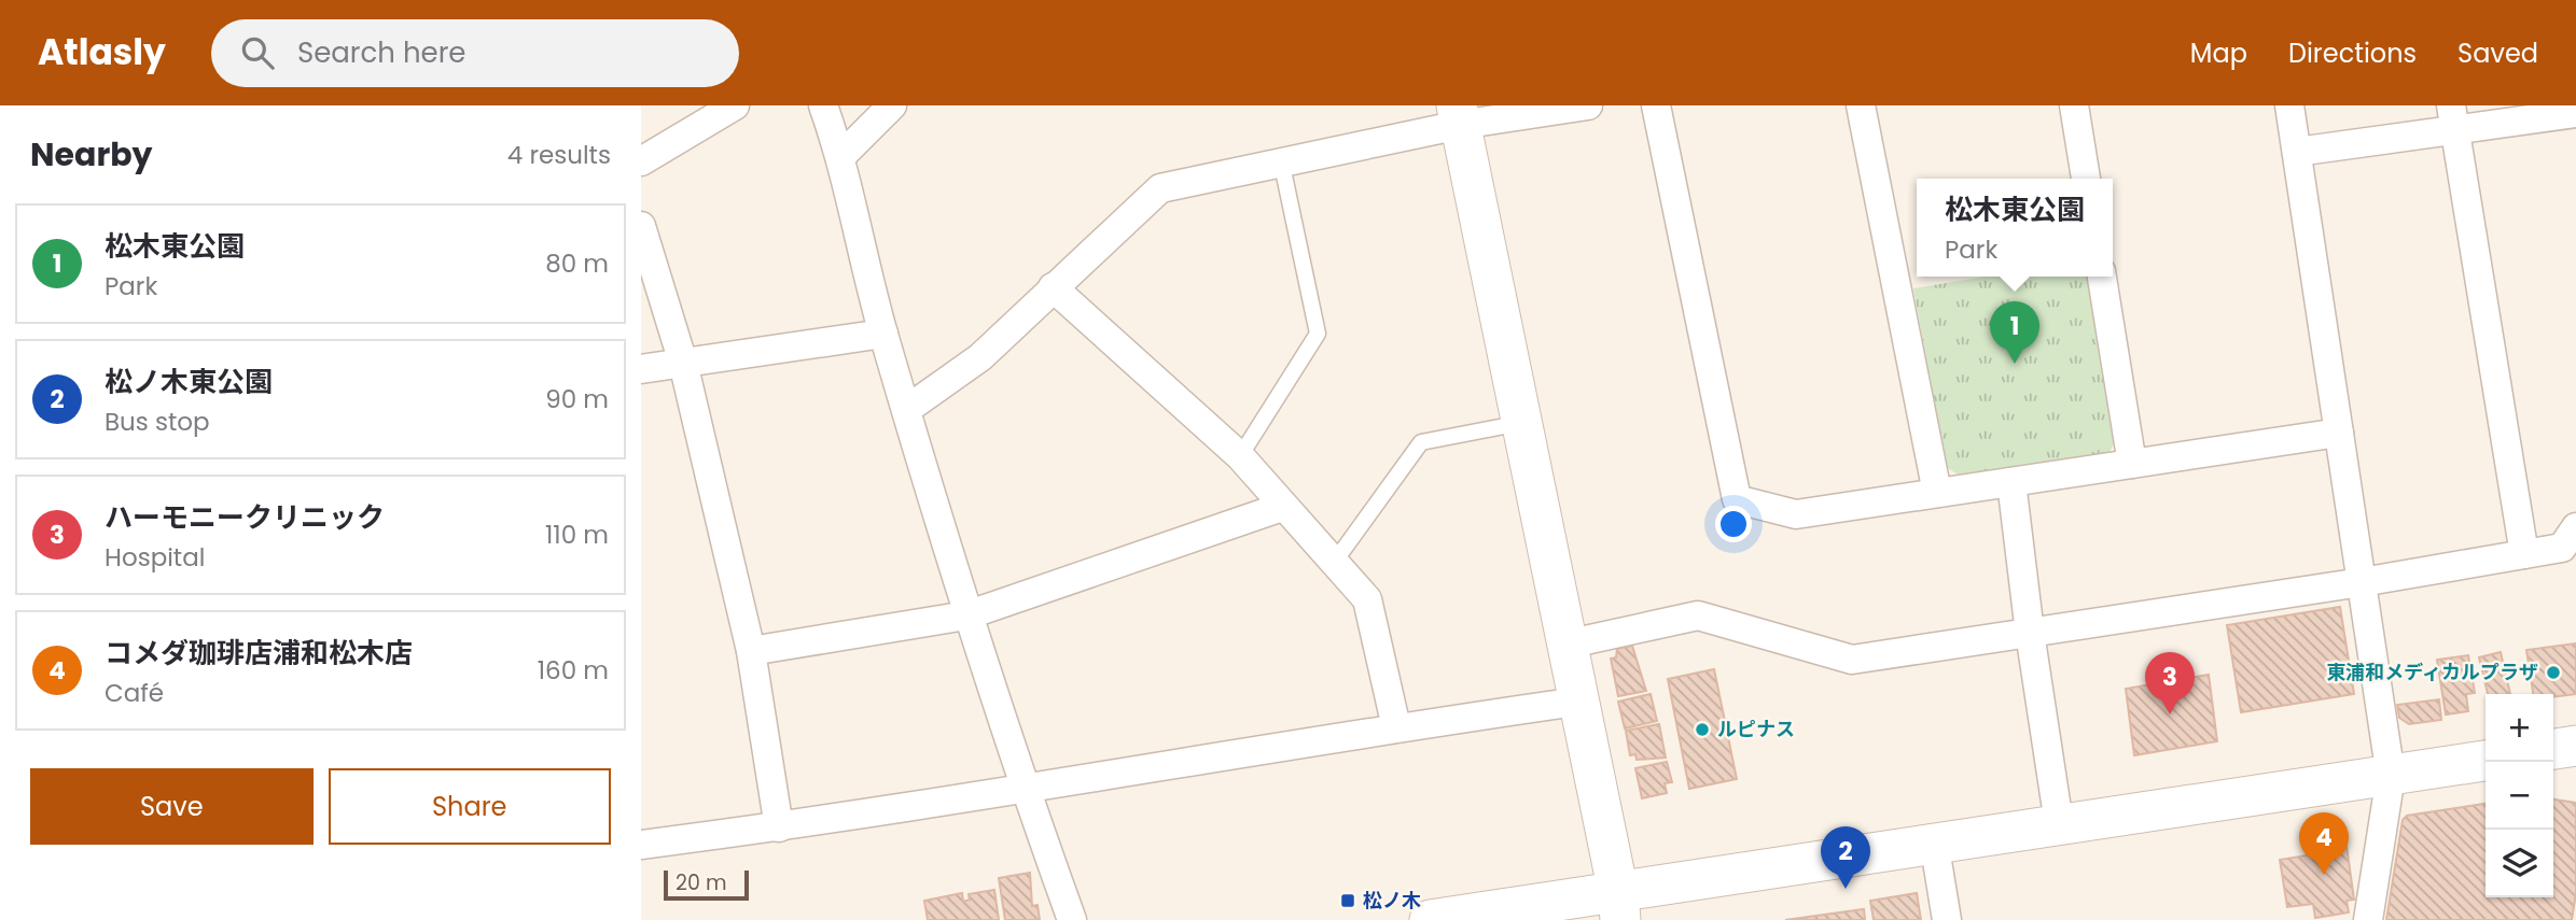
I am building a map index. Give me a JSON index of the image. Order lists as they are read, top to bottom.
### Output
{
  "places": {
    "other": ["東浦和メディカルプラザ", "ルピナス"],
    "transit": ["松ノ木"]
  },
  "scale_bar": "20 m",
  "page": {
    "header": "Atlasly",
    "search": "Search here",
    "nav": ["Map", "Directions", "Saved"],
    "heading": ["Nearby", "4 results"],
    "popup": ["松木東公園", "Park"],
    "list": [
      {
        "mark": "1",
        "name": "松木東公園",
        "note": "Park",
        "value": "80 m"
      },
      {
        "mark": "2",
        "name": "松ノ木東公園",
        "note": "Bus stop",
        "value": "90 m"
      },
      {
        "mark": "3",
        "name": "ハーモニークリニック",
        "note": "Hospital",
        "value": "110 m"
      },
      {
        "mark": "4",
        "name": "コメダ珈琲店浦和松木店",
        "note": "Café",
        "value": "160 m"
      }
    ],
    "pins": [
      "1",
      "3",
      "4",
      "2"
    ],
    "map_buttons": ["+", "−"],
    "buttons": ["Save", "Share"],
    "scale": "20 m"
  }
}
